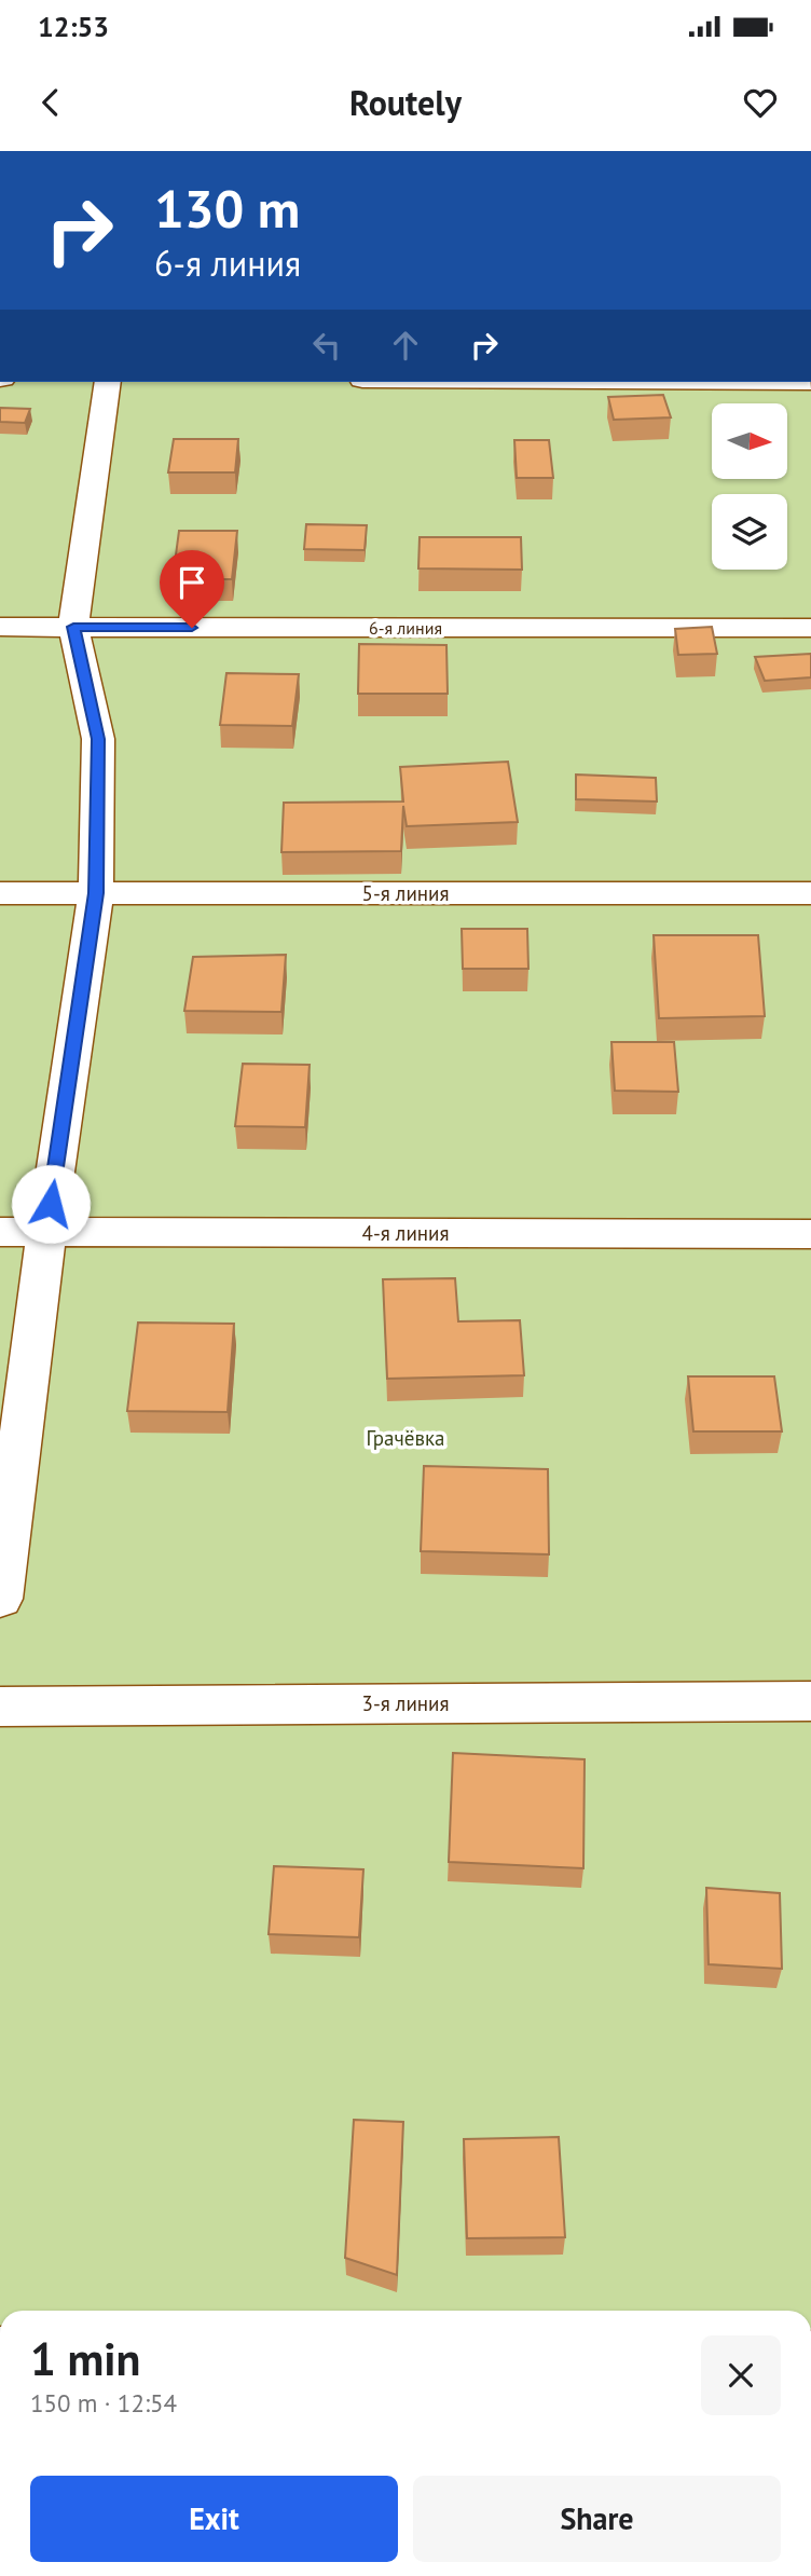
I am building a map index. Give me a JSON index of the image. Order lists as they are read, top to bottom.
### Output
{
  "streets": {
    "street": [
      "6-я линия",
      "5-я линия",
      "4-я линия",
      "3-я линия"
    ]
  },
  "parks": ["Грачёвка"],
  "north": "right",
  "page": {
    "status": "12:53",
    "header": "Routely",
    "turn": ["130 m", "6-я линия"],
    "heading": ["1 min", "150 m · 12:54"],
    "buttons": ["Exit", "Share"]
  }
}
